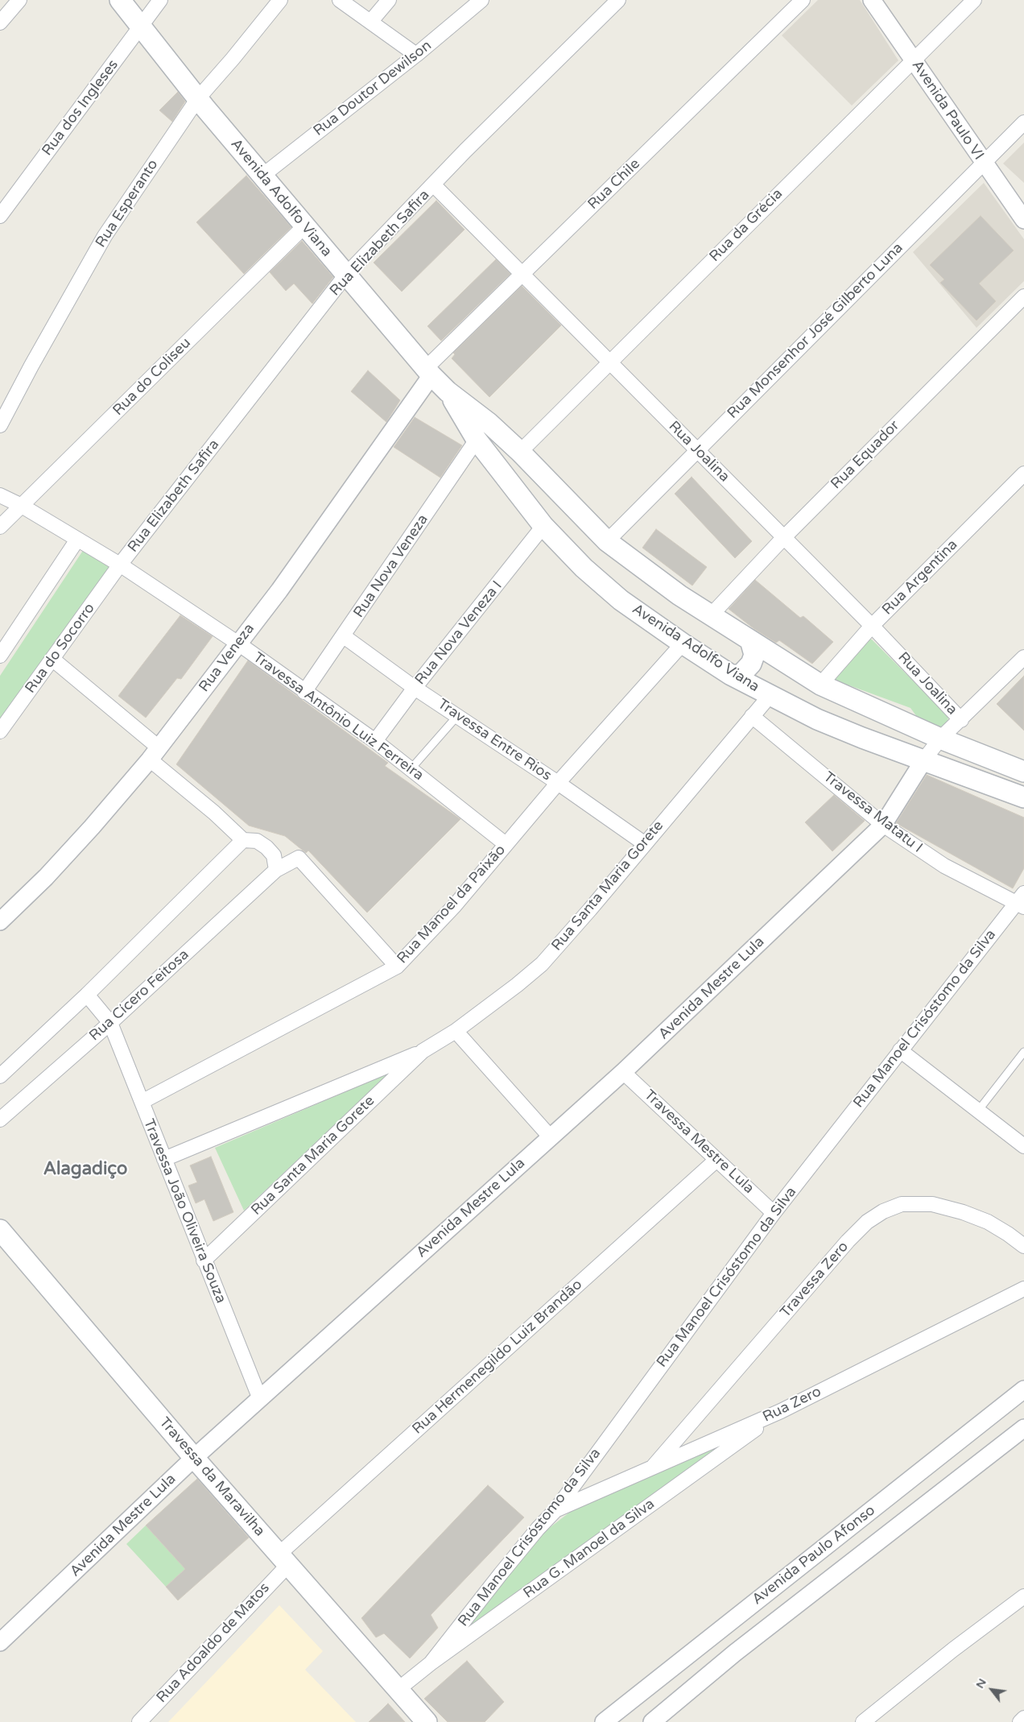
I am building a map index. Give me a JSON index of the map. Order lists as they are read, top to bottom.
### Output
{
  "streets": {
    "main road": ["Avenida Adolfo Viana", "Travessa da Maravilha"],
    "street": [
      "Rua Doutor Dewilson",
      "Rua dos Ingleses",
      "Avenida Paulo VI",
      "Rua Chile",
      "Rua Esperanto",
      "Rua da Grécia",
      "Rua Elizabeth Safira",
      "Rua Monsenhor José Gilberto Luna",
      "Rua do Coliseu",
      "Rua Joalina",
      "Rua Equador",
      "Rua Nova Veneza",
      "Rua Argentina",
      "Rua Nova Veneza I",
      "Rua do Socorro",
      "Rua Veneza",
      "Travessa Antônio Luiz Ferreira",
      "Travessa Entre Rios",
      "Travessa Matatu I",
      "Rua Santa Maria Gorete",
      "Rua Manoel da Paixão",
      "Avenida Mestre Lula",
      "Rua Cícero Feitosa",
      "Rua Manoel Crisóstomo da Silva",
      "Travessa Mestre Lula",
      "Travessa João Oliveira Souza",
      "Travessa Zero",
      "Rua Hermenegildo Luiz Brandão",
      "Rua Zero",
      "Rua G. Manoel da Silva",
      "Avenida Paulo Afonso",
      "Rua Adoaldo de Matos"
    ]
  },
  "crossings": [
    ["Rua Doutor Dewilson", "Avenida Adolfo Viana"],
    ["Rua dos Ingleses", "Avenida Adolfo Viana"],
    ["Avenida Paulo VI", "Rua da Grécia"],
    ["Avenida Paulo VI", "Rua Monsenhor José Gilberto Luna"],
    ["Rua Chile", "Avenida Adolfo Viana"],
    ["Rua Chile", "Rua Joalina"],
    ["Rua Chile", "Rua Veneza"],
    ["Avenida Adolfo Viana", "Rua Esperanto"],
    ["Avenida Adolfo Viana", "Rua da Grécia"],
    ["Avenida Adolfo Viana", "Rua Elizabeth Safira"],
    ["Avenida Adolfo Viana", "Rua Monsenhor José Gilberto Luna"],
    ["Avenida Adolfo Viana", "Rua do Coliseu"],
    ["Avenida Adolfo Viana", "Rua Equador"],
    ["Avenida Adolfo Viana", "Rua Nova Veneza"],
    ["Avenida Adolfo Viana", "Rua Argentina"],
    ["Avenida Adolfo Viana", "Rua Nova Veneza I"],
    ["Avenida Adolfo Viana", "Rua Veneza"],
    ["Avenida Adolfo Viana", "Rua Santa Maria Gorete"],
    ["Avenida Adolfo Viana", "Rua Manoel da Paixão"],
    ["Avenida Adolfo Viana", "Avenida Mestre Lula"],
    ["Rua da Grécia", "Rua Joalina"],
    ["Rua Elizabeth Safira", "Rua Joalina"],
    ["Rua Elizabeth Safira", "Rua do Socorro"],
    ["Rua Elizabeth Safira", "Travessa Antônio Luiz Ferreira"],
    ["Rua Monsenhor José Gilberto Luna", "Rua Joalina"],
    ["Rua do Coliseu", "Travessa Antônio Luiz Ferreira"],
    ["Rua Joalina", "Rua Equador"],
    ["Rua Joalina", "Rua Argentina"],
    ["Rua Nova Veneza", "Travessa Antônio Luiz Ferreira"],
    ["Rua Nova Veneza", "Travessa Entre Rios"],
    ["Rua Nova Veneza I", "Travessa Antônio Luiz Ferreira"],
    ["Rua Nova Veneza I", "Travessa Entre Rios"],
    ["Rua do Socorro", "Travessa Antônio Luiz Ferreira"],
    ["Rua Veneza", "Travessa Antônio Luiz Ferreira"],
    ["Travessa Antônio Luiz Ferreira", "Rua Manoel da Paixão"],
    ["Travessa Entre Rios", "Rua Santa Maria Gorete"],
    ["Travessa Entre Rios", "Rua Manoel da Paixão"],
    ["Travessa Matatu I", "Rua Santa Maria Gorete"],
    ["Travessa Matatu I", "Avenida Mestre Lula"],
    ["Travessa Matatu I", "Rua Manoel Crisóstomo da Silva"],
    ["Rua Santa Maria Gorete", "Travessa João Oliveira Souza"],
    ["Rua Manoel da Paixão", "Rua Cícero Feitosa"],
    ["Rua Manoel da Paixão", "Travessa João Oliveira Souza"],
    ["Avenida Mestre Lula", "Travessa Mestre Lula"],
    ["Avenida Mestre Lula", "Travessa João Oliveira Souza"],
    ["Avenida Mestre Lula", "Travessa da Maravilha"],
    ["Rua Cícero Feitosa", "Travessa João Oliveira Souza"],
    ["Rua Manoel Crisóstomo da Silva", "Travessa Mestre Lula"],
    ["Rua Manoel Crisóstomo da Silva", "Rua Zero"],
    ["Rua Manoel Crisóstomo da Silva", "Rua G. Manoel da Silva"],
    ["Travessa Mestre Lula", "Rua Hermenegildo Luiz Brandão"],
    ["Travessa Zero", "Rua Zero"],
    ["Rua Hermenegildo Luiz Brandão", "Travessa da Maravilha"],
    ["Rua Hermenegildo Luiz Brandão", "Rua Adoaldo de Matos"],
    ["Rua Zero", "Rua G. Manoel da Silva"],
    ["Travessa da Maravilha", "Rua G. Manoel da Silva"],
    ["Travessa da Maravilha", "Rua Adoaldo de Matos"]
  ],
  "districts": ["Alagadiço"],
  "north": "top left"
}
